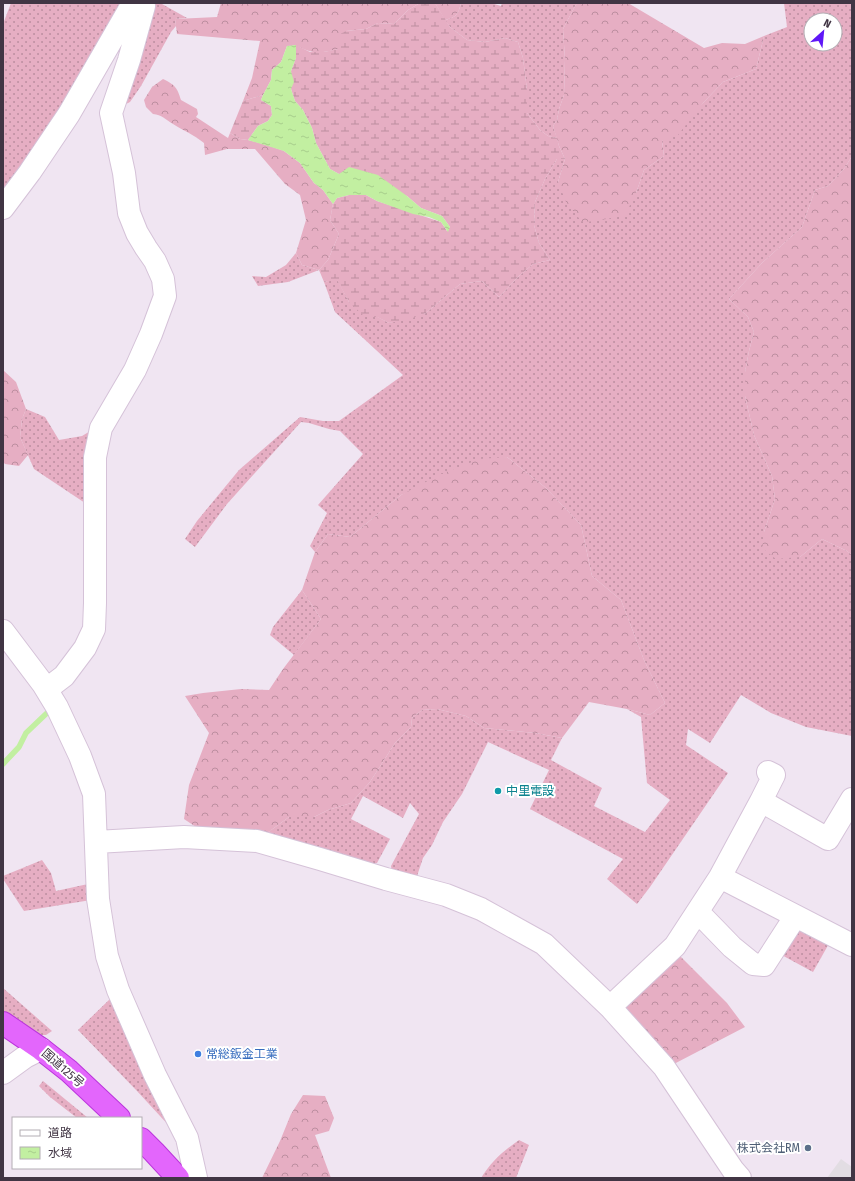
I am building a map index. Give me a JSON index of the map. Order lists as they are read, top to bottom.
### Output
{
  "streets": {
    "highway": ["国道125号"]
  },
  "places": ["中里電設", "常総鈑金工業", "株式会社RM"],
  "legend": ["道路", "水域"],
  "north": "top right"
}
